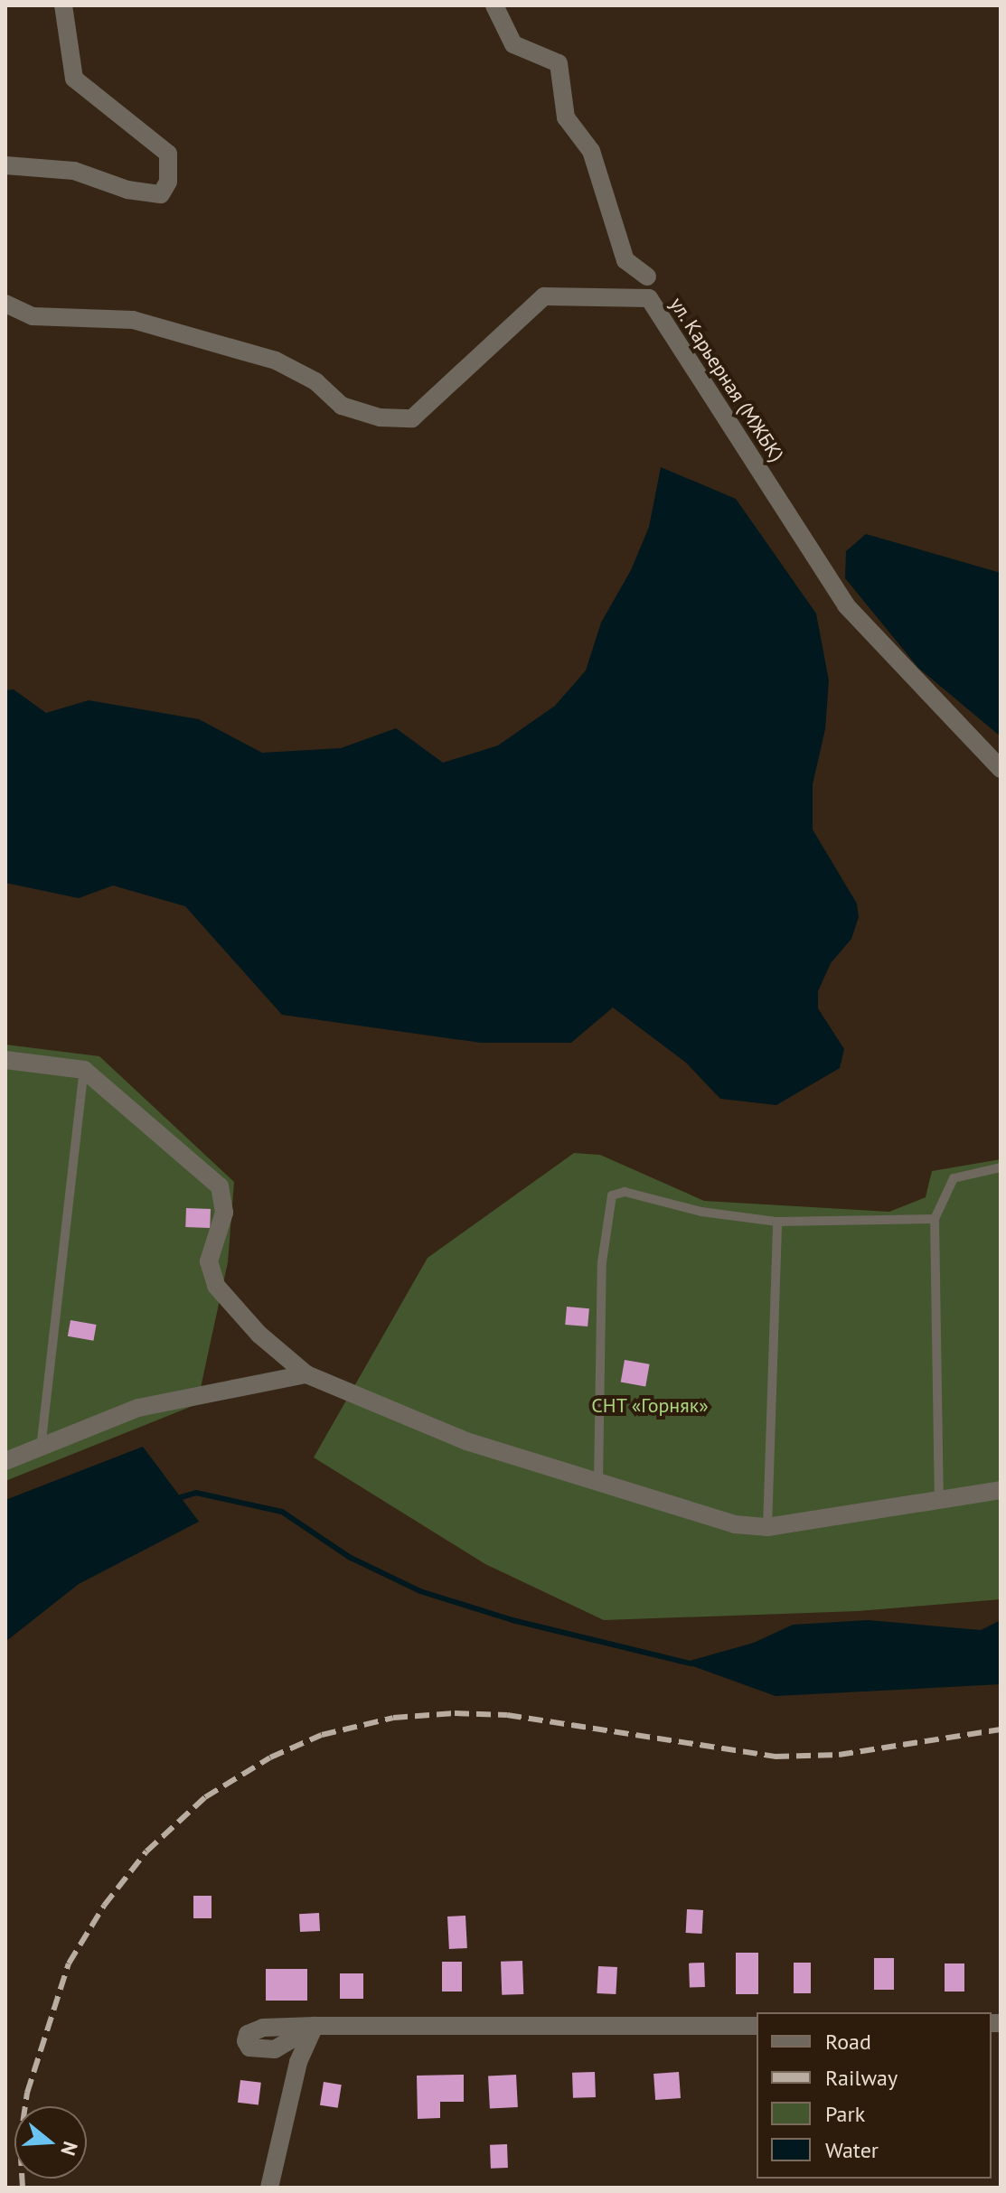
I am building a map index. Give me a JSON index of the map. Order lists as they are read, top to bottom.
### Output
{
  "streets": {
    "street": ["ул. Карьерная (МЖБК)"]
  },
  "parks": ["СНТ «Горняк»"],
  "legend": [
    "Road",
    "Railway",
    "Park",
    "Water"
  ],
  "north": "right"
}
